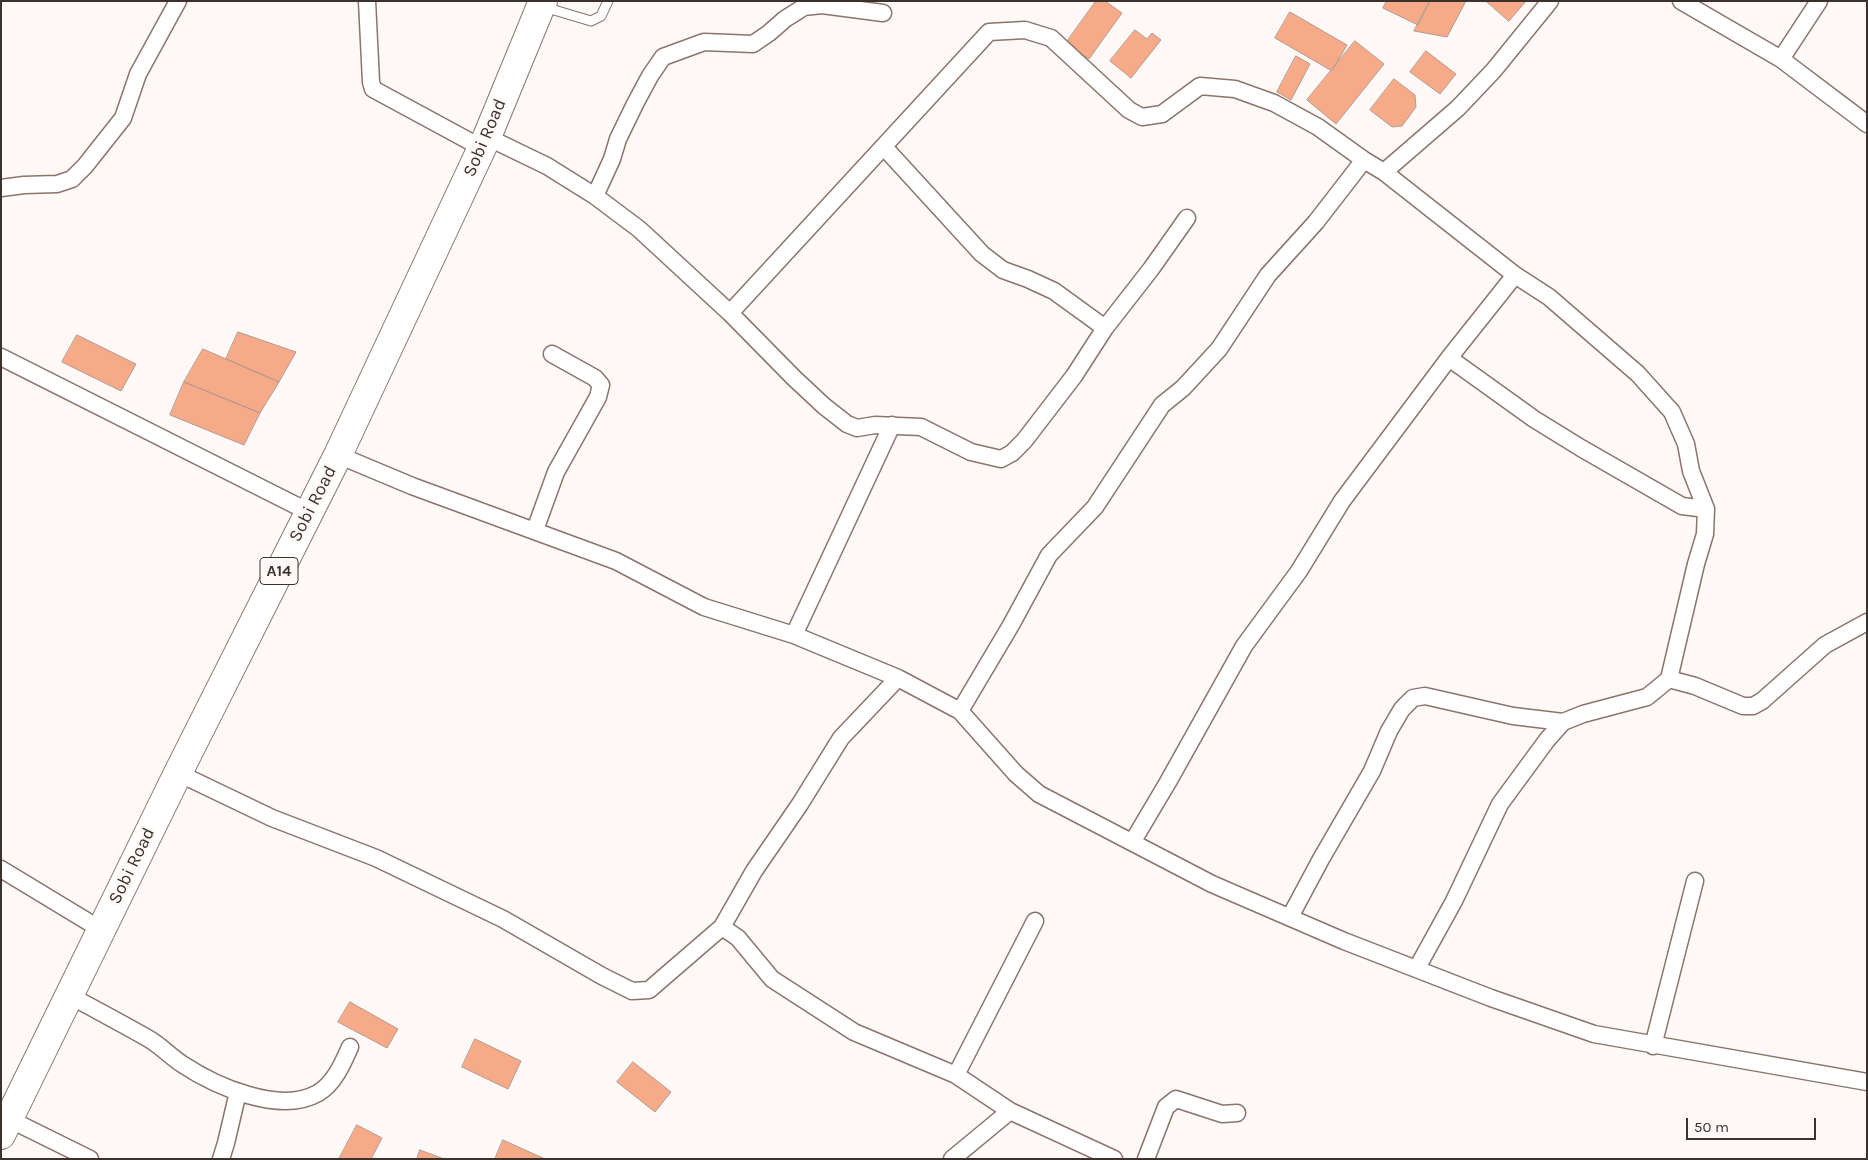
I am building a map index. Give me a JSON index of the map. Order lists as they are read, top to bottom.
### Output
{
  "streets": {
    "highway": ["Sobi Road", "A14"]
  },
  "scale_bar": "50 m"
}
